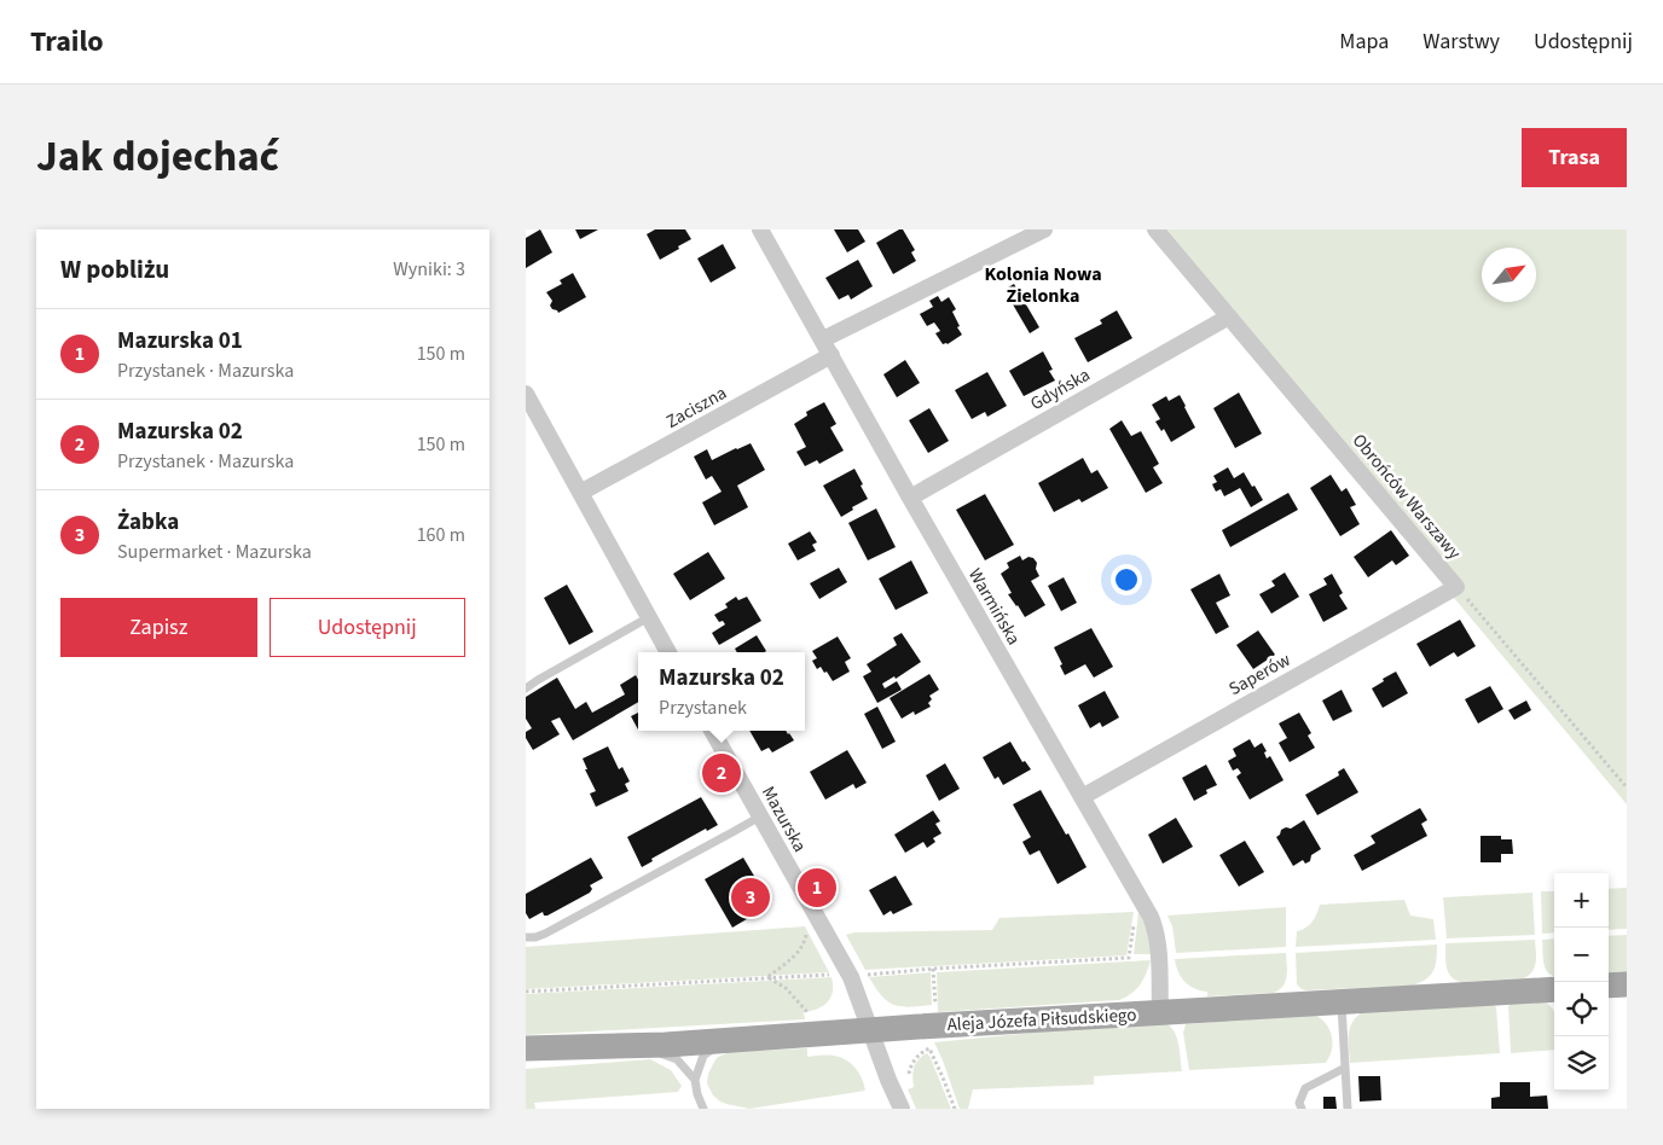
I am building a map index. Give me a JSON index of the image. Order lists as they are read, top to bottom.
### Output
{
  "streets": {
    "main road": ["Aleja Józefa Piłsudskiego"],
    "street": [
      "Gdyńska",
      "Zaciszna",
      "Obrońców Warszawy",
      "Warmińska",
      "Saperów",
      "Mazurska"
    ]
  },
  "crossings": [
    ["Gdyńska", "Obrońców Warszawy"],
    ["Gdyńska", "Warmińska"],
    ["Zaciszna", "Warmińska"],
    ["Obrońców Warszawy", "Saperów"],
    ["Warmińska", "Saperów"],
    ["Warmińska", "Aleja Józefa Piłsudskiego"],
    ["Mazurska", "Aleja Józefa Piłsudskiego"]
  ],
  "districts": ["Kolonia Nowa Zielonka"],
  "north": "top right",
  "page": {
    "header": "Trailo",
    "nav": ["Mapa", "Warstwy", "Udostępnij"],
    "title": "Jak dojechać",
    "buttons": [
      "Trasa",
      ["Zapisz", "Udostępnij"]
    ],
    "heading": ["W pobliżu", "Wyniki: 3"],
    "list": [
      {
        "mark": "1",
        "name": "Mazurska 01",
        "note": "Przystanek · Mazurska",
        "value": "150 m"
      },
      {
        "mark": "2",
        "name": "Mazurska 02",
        "note": "Przystanek · Mazurska",
        "value": "150 m"
      },
      {
        "mark": "3",
        "name": "Żabka",
        "note": "Supermarket · Mazurska",
        "value": "160 m"
      }
    ],
    "popup": ["Mazurska 02", "Przystanek"],
    "pins": ["2", "1", "3"],
    "map_buttons": ["+", "−"]
  }
}
